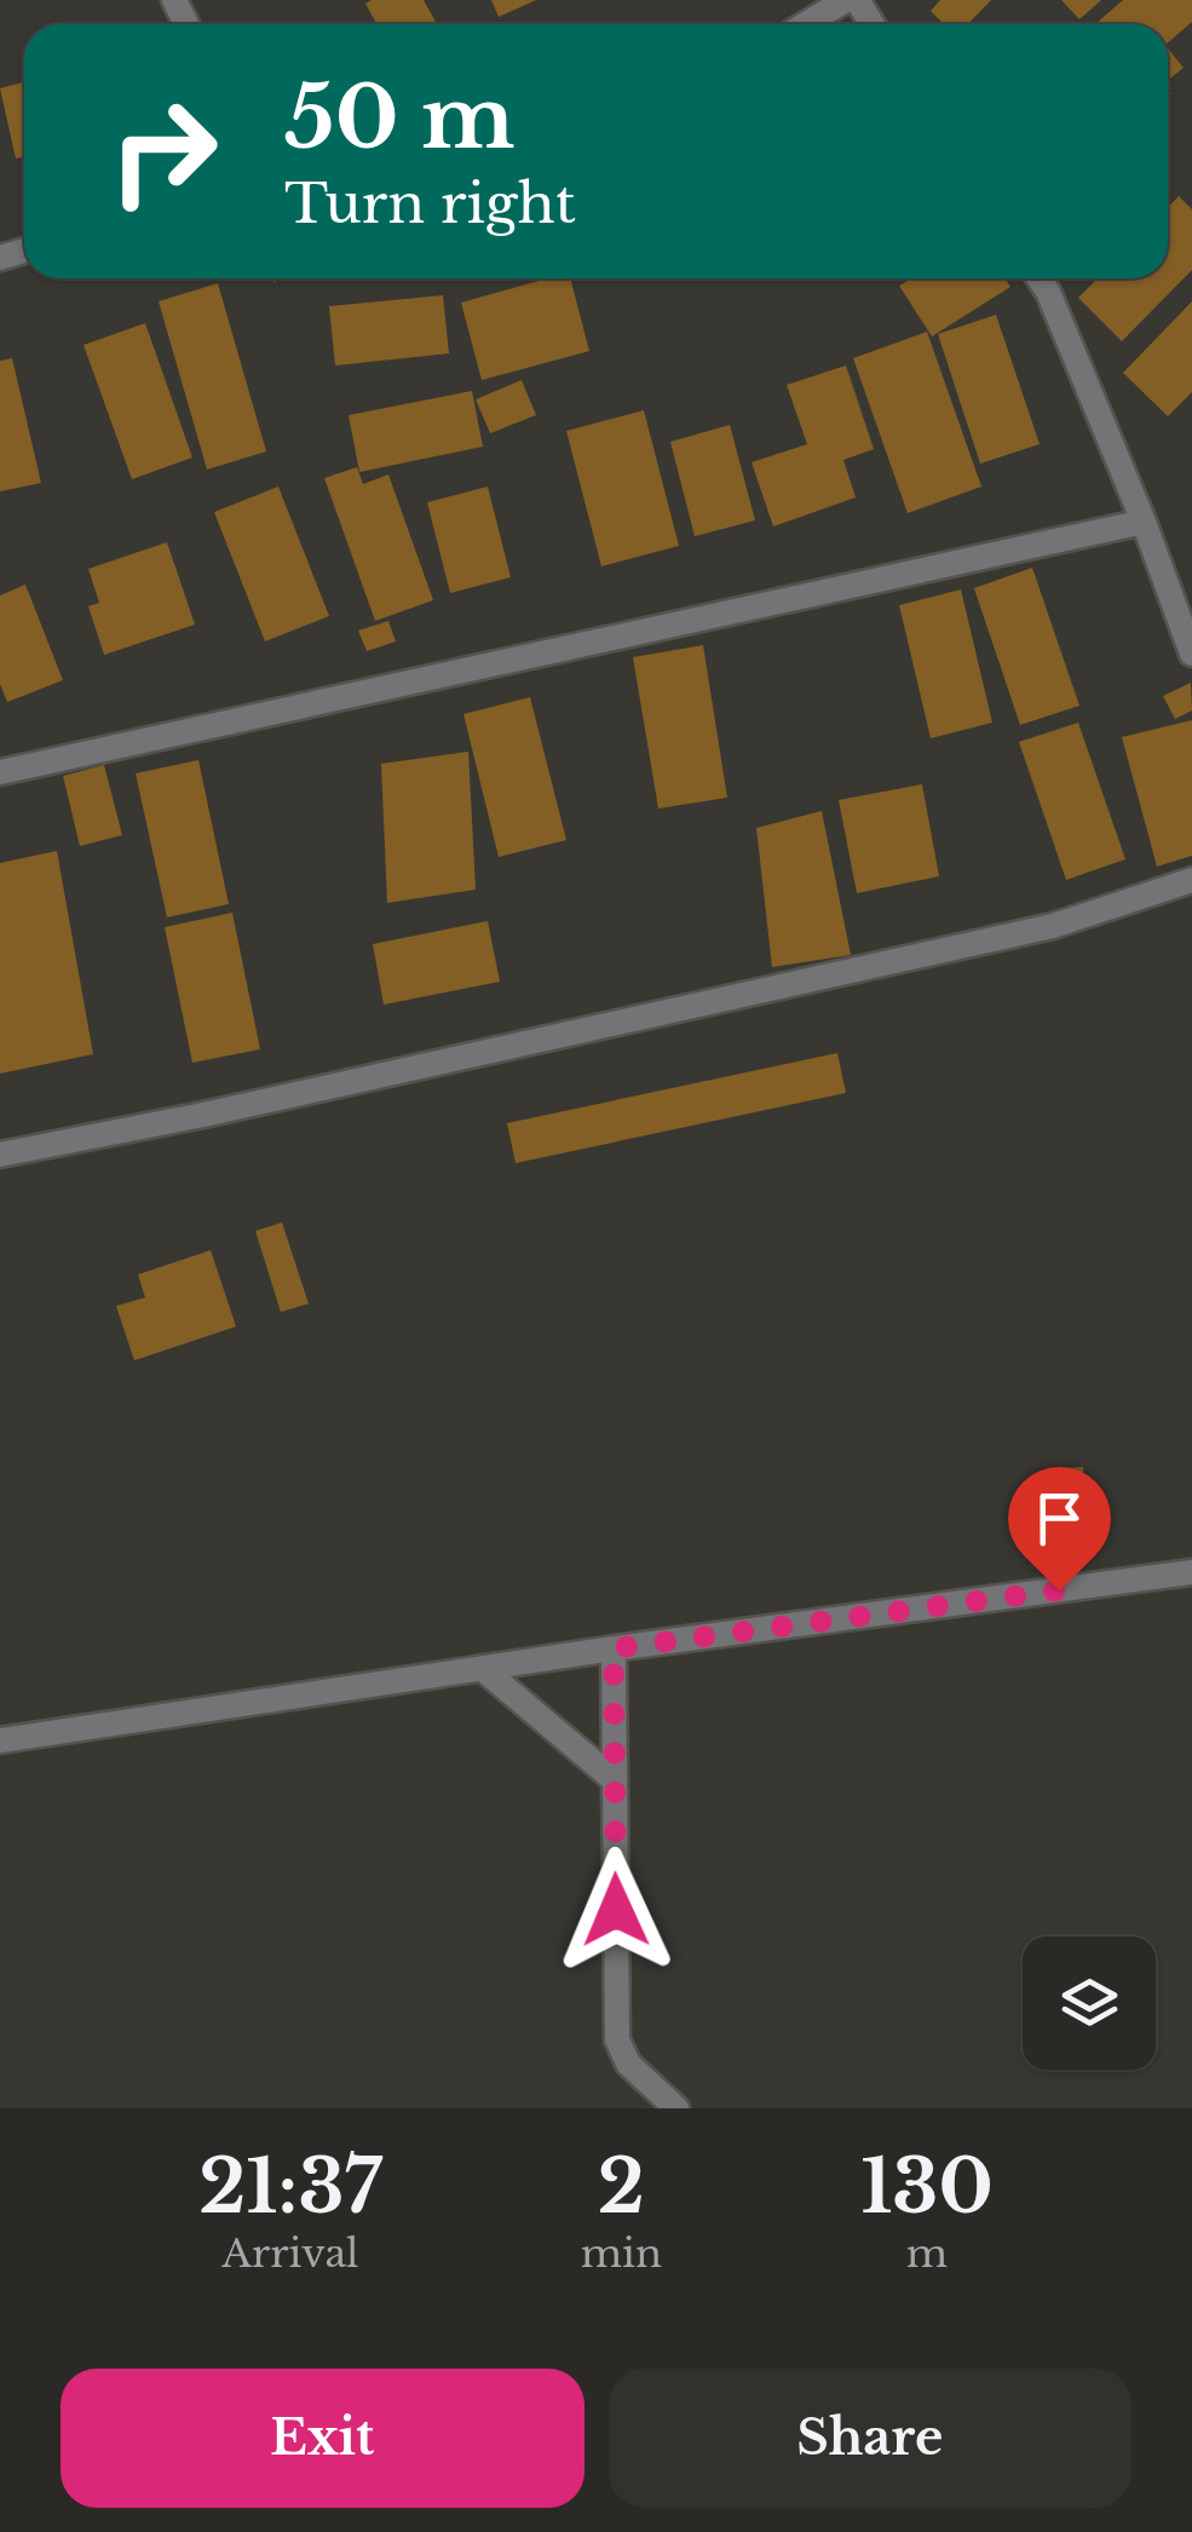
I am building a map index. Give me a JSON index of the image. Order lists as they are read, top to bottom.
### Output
{
  "page": {
    "turn": ["50 m", "Turn right"],
    "eta": [
      "21:37",
      "Arrival",
      "2",
      "min",
      "130",
      "m"
    ],
    "buttons": ["Exit", "Share"]
  }
}
